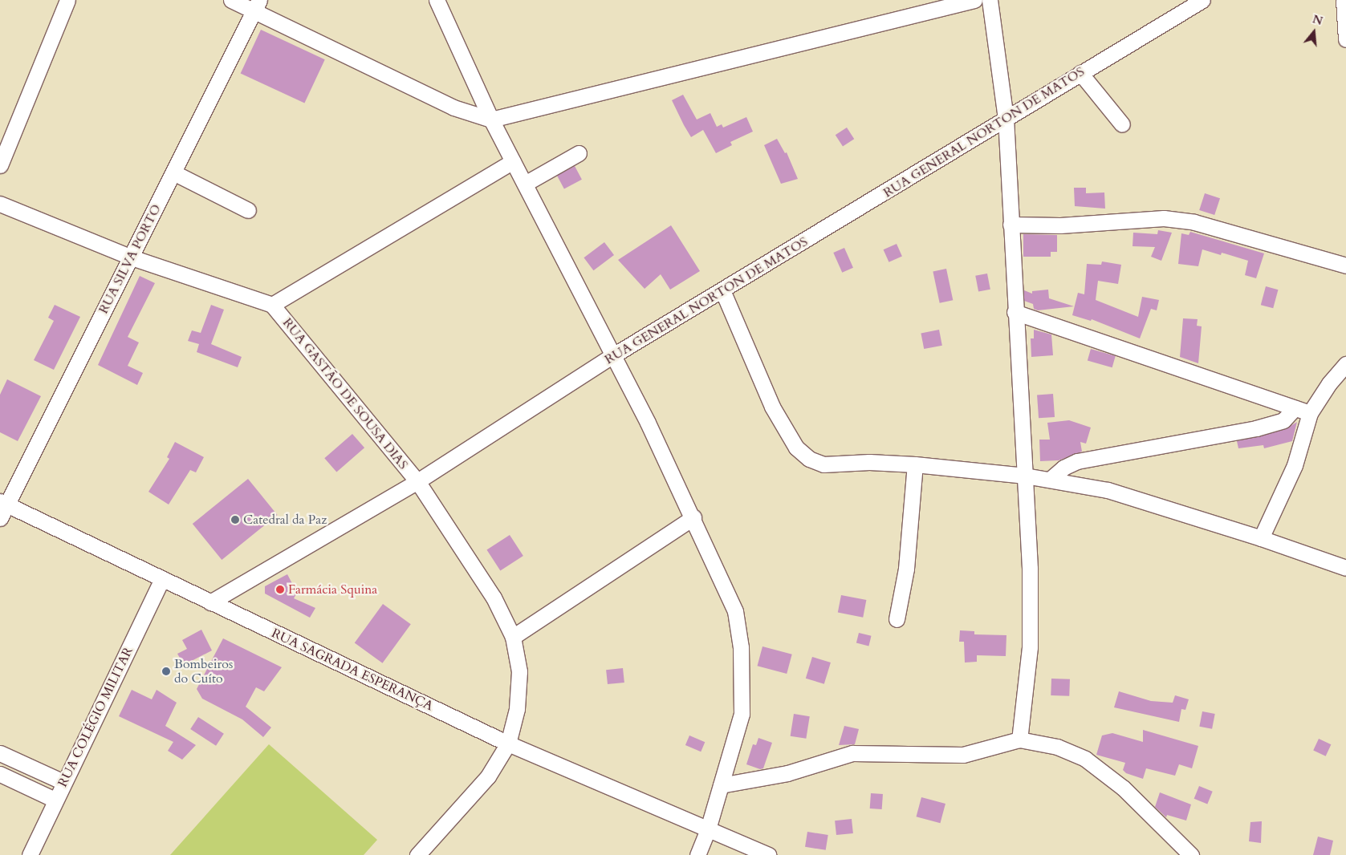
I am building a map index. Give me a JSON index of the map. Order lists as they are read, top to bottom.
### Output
{
  "streets": {
    "street": [
      "RUA GENERAL NORTON DE MATOS",
      "RUA SILVA PORTO",
      "RUA GASTÃO DE SOUSA DIAS",
      "RUA SAGRADA ESPERANÇA",
      "RUA COLÉGIO MILITAR"
    ]
  },
  "crossings": [
    ["RUA GENERAL NORTON DE MATOS", "RUA GASTÃO DE SOUSA DIAS"],
    ["RUA GENERAL NORTON DE MATOS", "RUA SAGRADA ESPERANÇA"],
    ["RUA SILVA PORTO", "RUA SAGRADA ESPERANÇA"],
    ["RUA GASTÃO DE SOUSA DIAS", "RUA SAGRADA ESPERANÇA"],
    ["RUA SAGRADA ESPERANÇA", "RUA COLÉGIO MILITAR"]
  ],
  "places": ["Catedral da Paz", "Farmácia Squina", "Bombeiros do Cuíto"],
  "north": "top"
}
